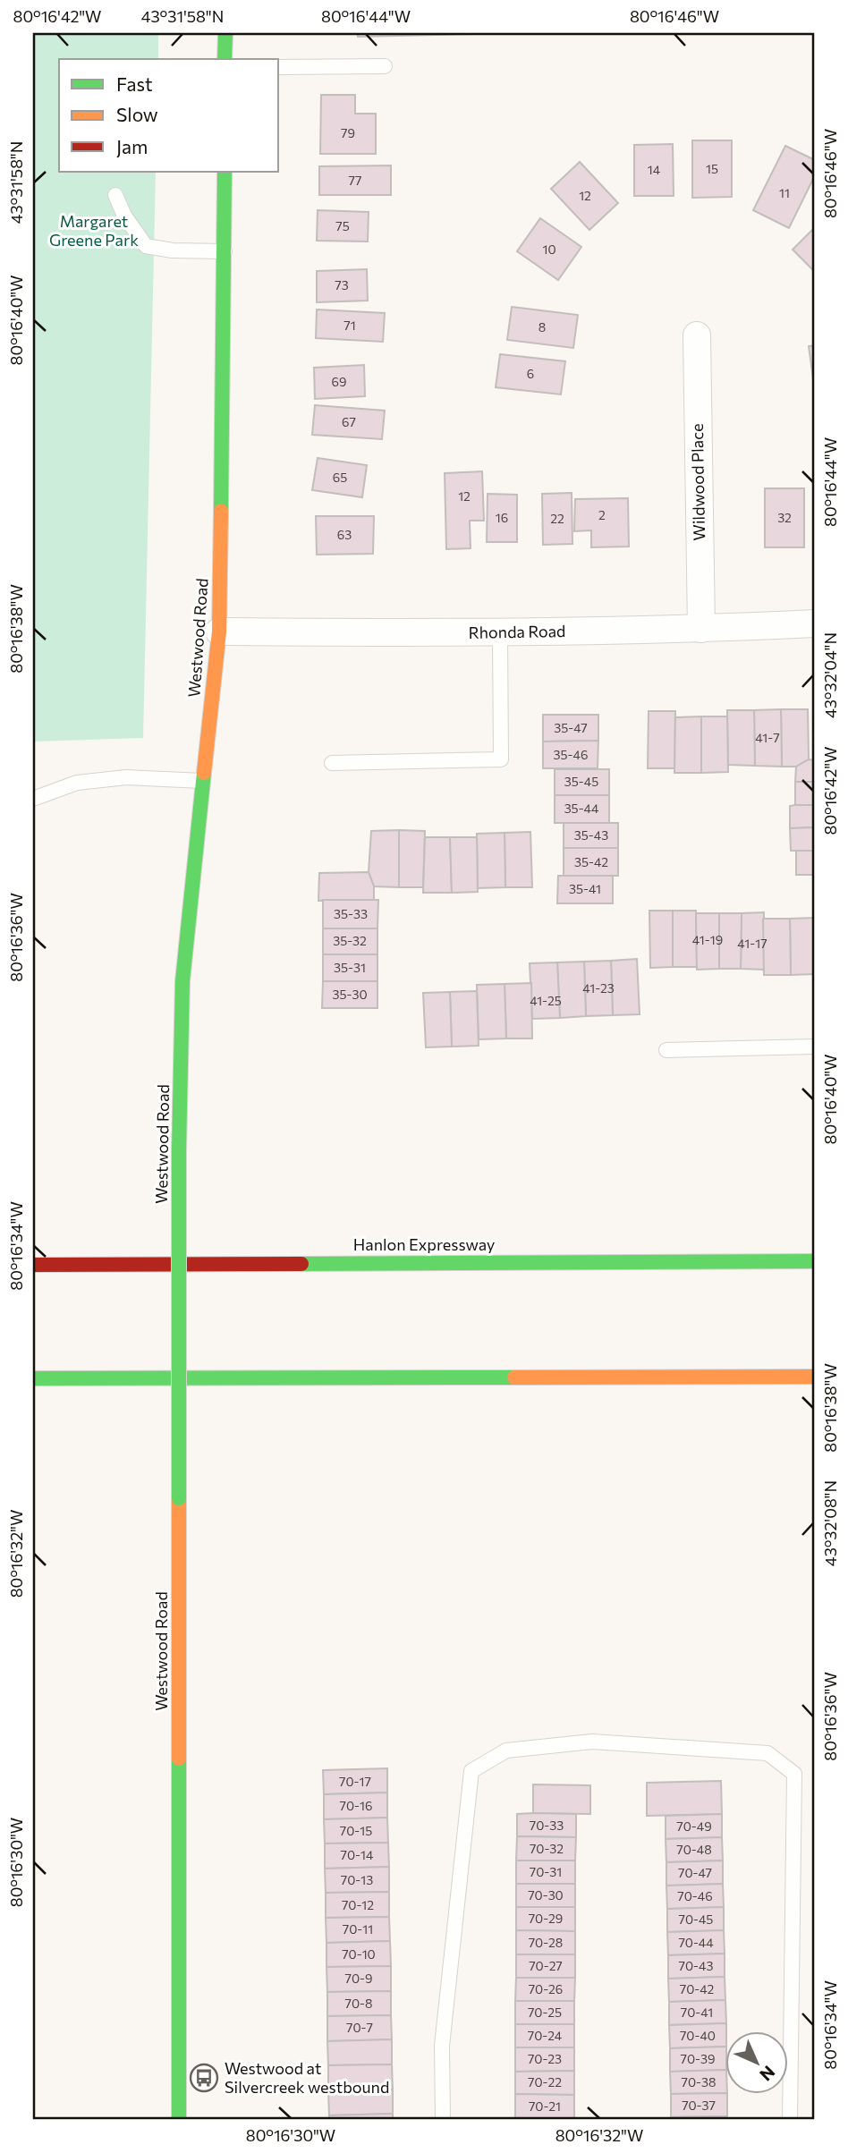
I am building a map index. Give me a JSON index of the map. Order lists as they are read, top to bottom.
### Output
{
  "streets": {
    "main road": ["Westwood Road", "Hanlon Expressway"],
    "street": ["Wildwood Place", "Rhonda Road"]
  },
  "crossings": [
    ["Wildwood Place", "Rhonda Road"],
    ["Rhonda Road", "Westwood Road"]
  ],
  "parks": ["Margaret Greene Park"],
  "places": {
    "bus stop": ["Westwood at Silvercreek westbound"]
  },
  "house_numbers": [
    "79",
    "15",
    "14",
    "77",
    "11",
    "12",
    "75",
    "10",
    "73",
    "71",
    "8",
    "6",
    "69",
    "67",
    "65",
    "12",
    "2",
    "16",
    "32",
    "22",
    "63",
    "35-47",
    "41-7",
    "35-46",
    "35-45",
    "35-44",
    "35-43",
    "35-42",
    "35-41",
    "35-33",
    "41-19",
    "35-32",
    "41-17",
    "35-31",
    "41-23",
    "35-30",
    "41-25",
    "70-17",
    "70-16",
    "70-33",
    "70-49",
    "70-15",
    "70-32",
    "70-48",
    "70-14",
    "70-31",
    "70-47",
    "70-13",
    "70-30",
    "70-46",
    "70-12",
    "70-29",
    "70-45",
    "70-11",
    "70-28",
    "70-44",
    "70-10",
    "70-27",
    "70-43",
    "70-9",
    "70-26",
    "70-42",
    "70-8",
    "70-25",
    "70-41",
    "70-7",
    "70-24",
    "70-40",
    "70-23",
    "70-39",
    "70-22",
    "70-38",
    "70-37",
    "70-21"
  ],
  "legend": ["Fast", "Slow", "Jam"],
  "north": "bottom right",
  "coordinates": [
    "80°16'42\"W",
    "43°31'58\"N",
    "80°16'44\"W",
    "80°16'46\"W",
    "80°16'40\"W",
    "80°16'38\"W",
    "43°32'04\"N",
    "80°16'36\"W",
    "80°16'34\"W",
    "43°32'08\"N",
    "80°16'32\"W",
    "80°16'30\"W"
  ]
}
